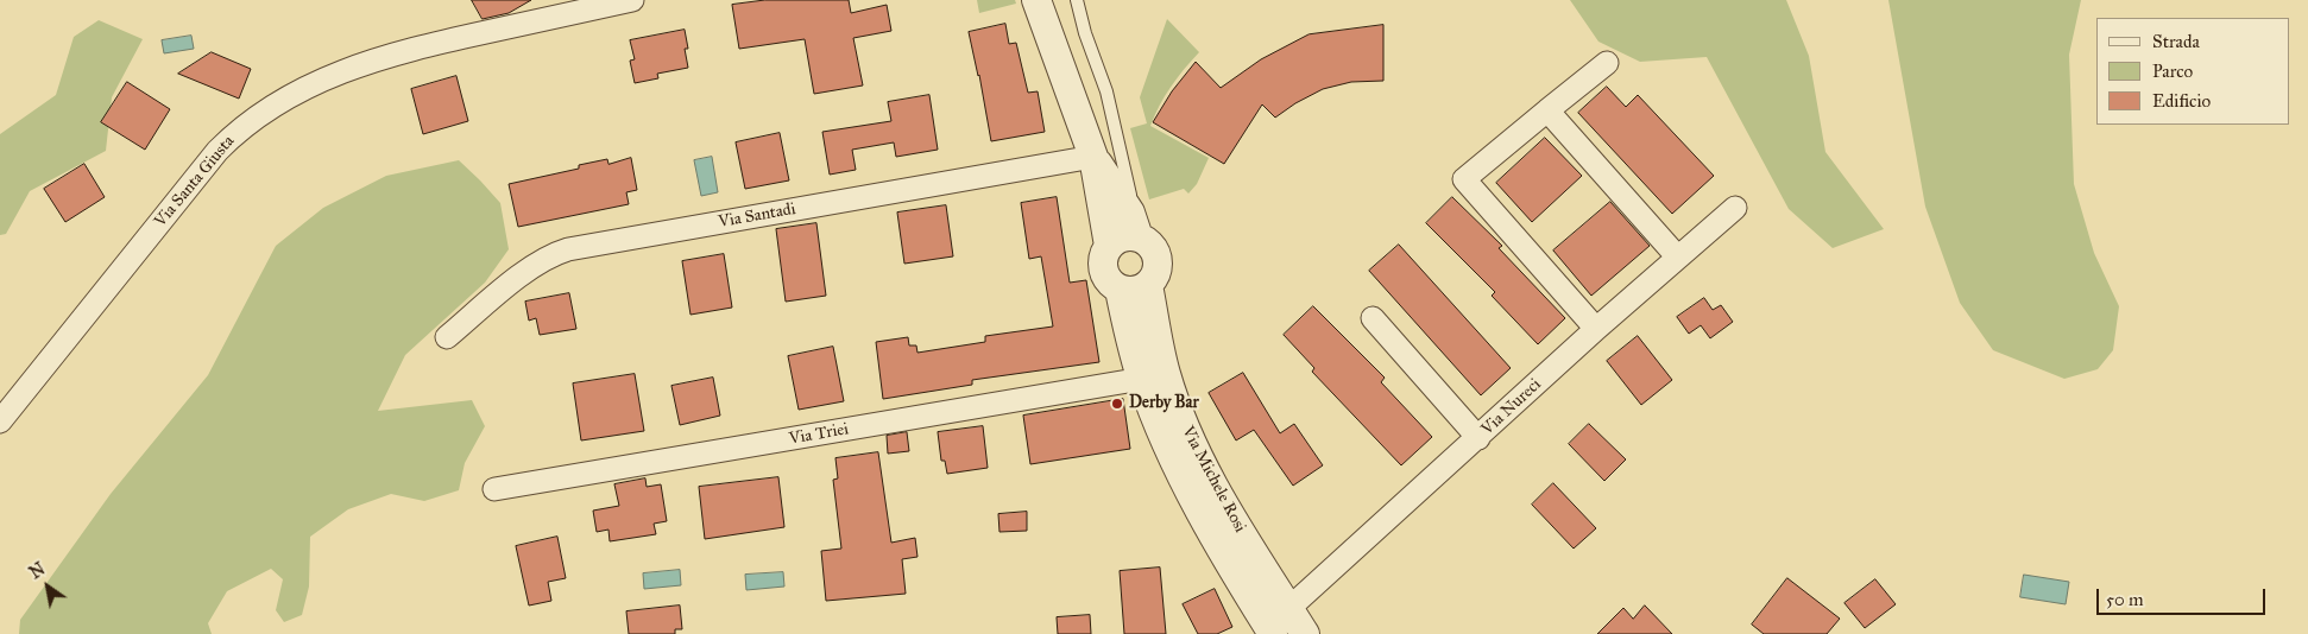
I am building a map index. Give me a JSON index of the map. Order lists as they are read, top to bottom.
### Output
{
  "streets": {
    "street": [
      "Via Santa Giusta",
      "Via Santadi",
      "Via Nureci",
      "Via Triei",
      "Via Michele Rosi"
    ]
  },
  "crossings": [
    ["Via Santadi", "Via Michele Rosi"],
    ["Via Nureci", "Via Michele Rosi"],
    ["Via Triei", "Via Michele Rosi"]
  ],
  "places": ["Derby Bar"],
  "legend": ["Strada", "Parco", "Edificio"],
  "scale_bar": "50 m",
  "north": "top left"
}
